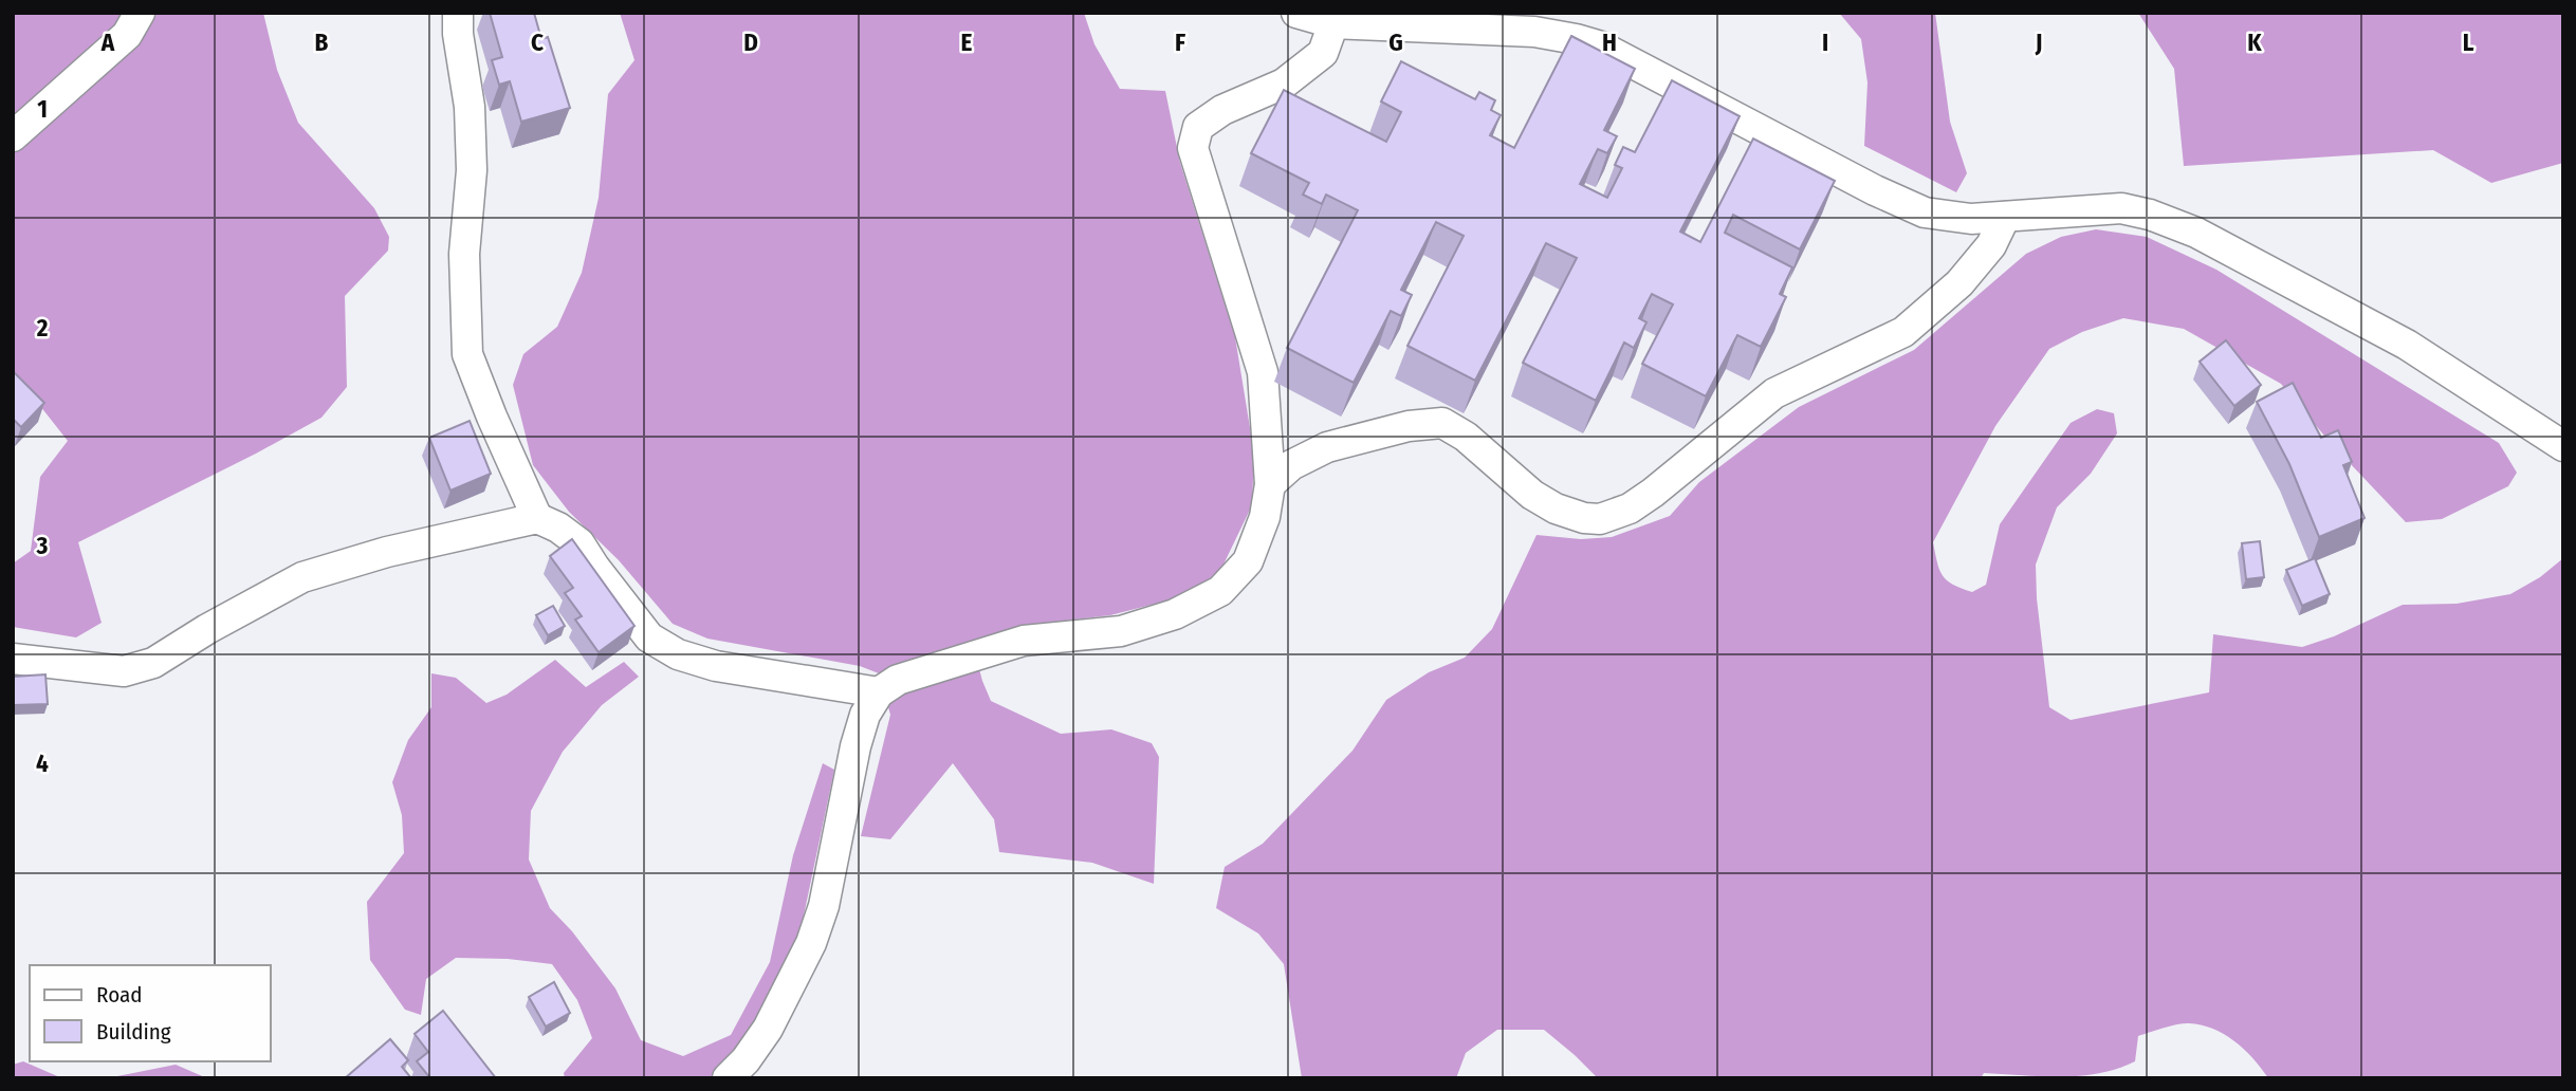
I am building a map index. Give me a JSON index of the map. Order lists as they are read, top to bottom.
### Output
{
  "legend": ["Road", "Building"],
  "grid": {
    "columns": [
      "A",
      "B",
      "C",
      "D",
      "E",
      "F",
      "G",
      "H",
      "I",
      "J",
      "K",
      "L"
    ],
    "rows": [
      "1",
      "2",
      "3",
      "4"
    ]
  }
}
